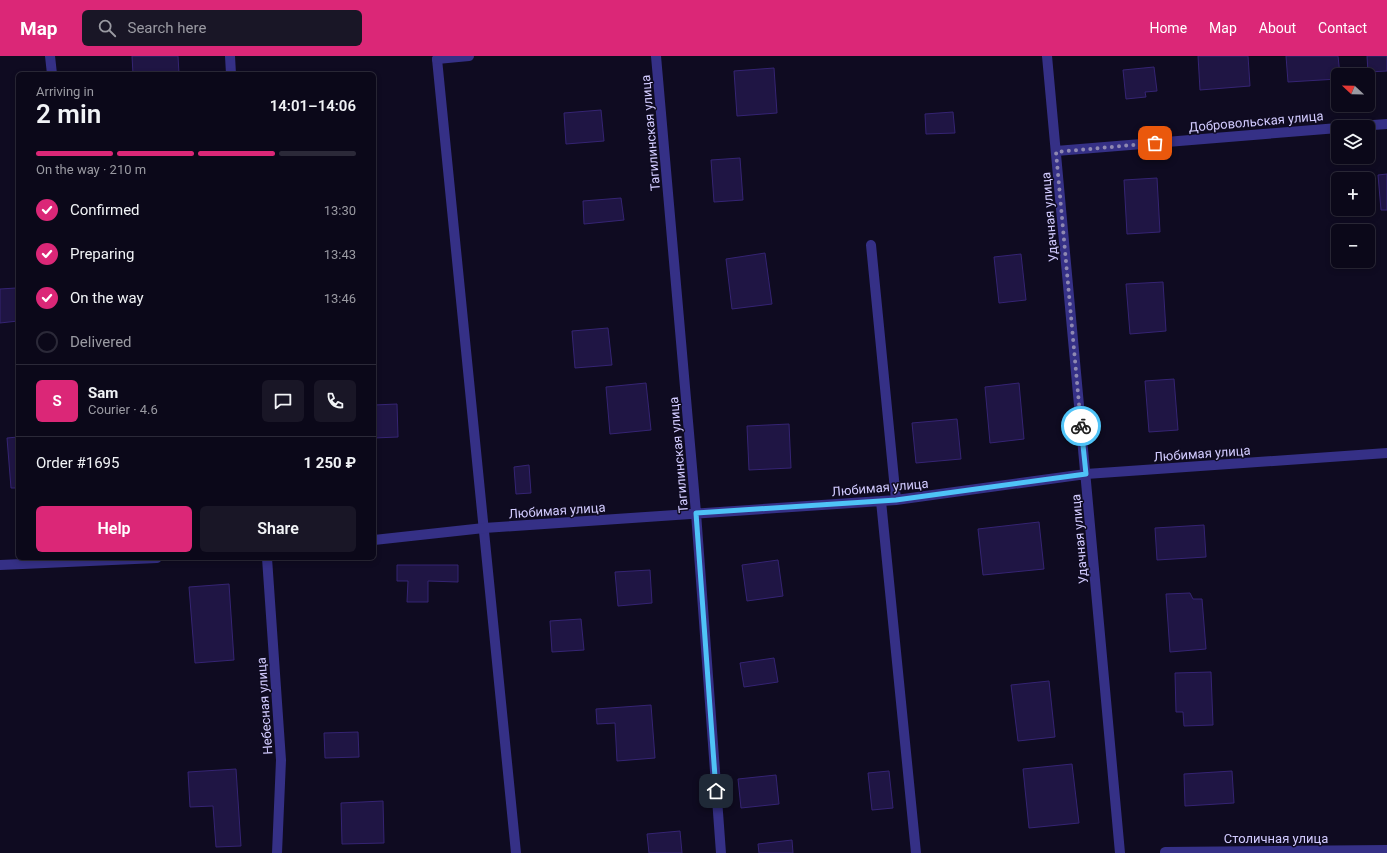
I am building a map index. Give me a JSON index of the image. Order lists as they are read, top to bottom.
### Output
{
  "streets": {
    "street": [
      "Добровольская улица",
      "Тагилинская улица",
      "Удачная улица",
      "Любимая улица",
      "Небесная улица",
      "Столичная улица"
    ]
  },
  "crossings": [
    ["Добровольская улица", "Удачная улица"],
    ["Тагилинская улица", "Любимая улица"],
    ["Удачная улица", "Любимая улица"]
  ],
  "north": "left",
  "page": {
    "header": "Map",
    "search": "Search here",
    "nav": [
      "Home",
      "Map",
      "About",
      "Contact"
    ],
    "map_buttons": ["+", "−"],
    "heading": ["2 min", "Arriving in", "14:01–14:06"],
    "panel": [
      "Sam",
      "Courier · 4.6",
      "Order #1695",
      "1 250 ₽"
    ],
    "bar": "On the way · 210 m",
    "list": [
      ["Confirmed", "13:30"],
      ["Preparing", "13:43"],
      ["On the way", "13:46"],
      "Delivered"
    ],
    "round": "S",
    "buttons": ["Help", "Share"]
  }
}
